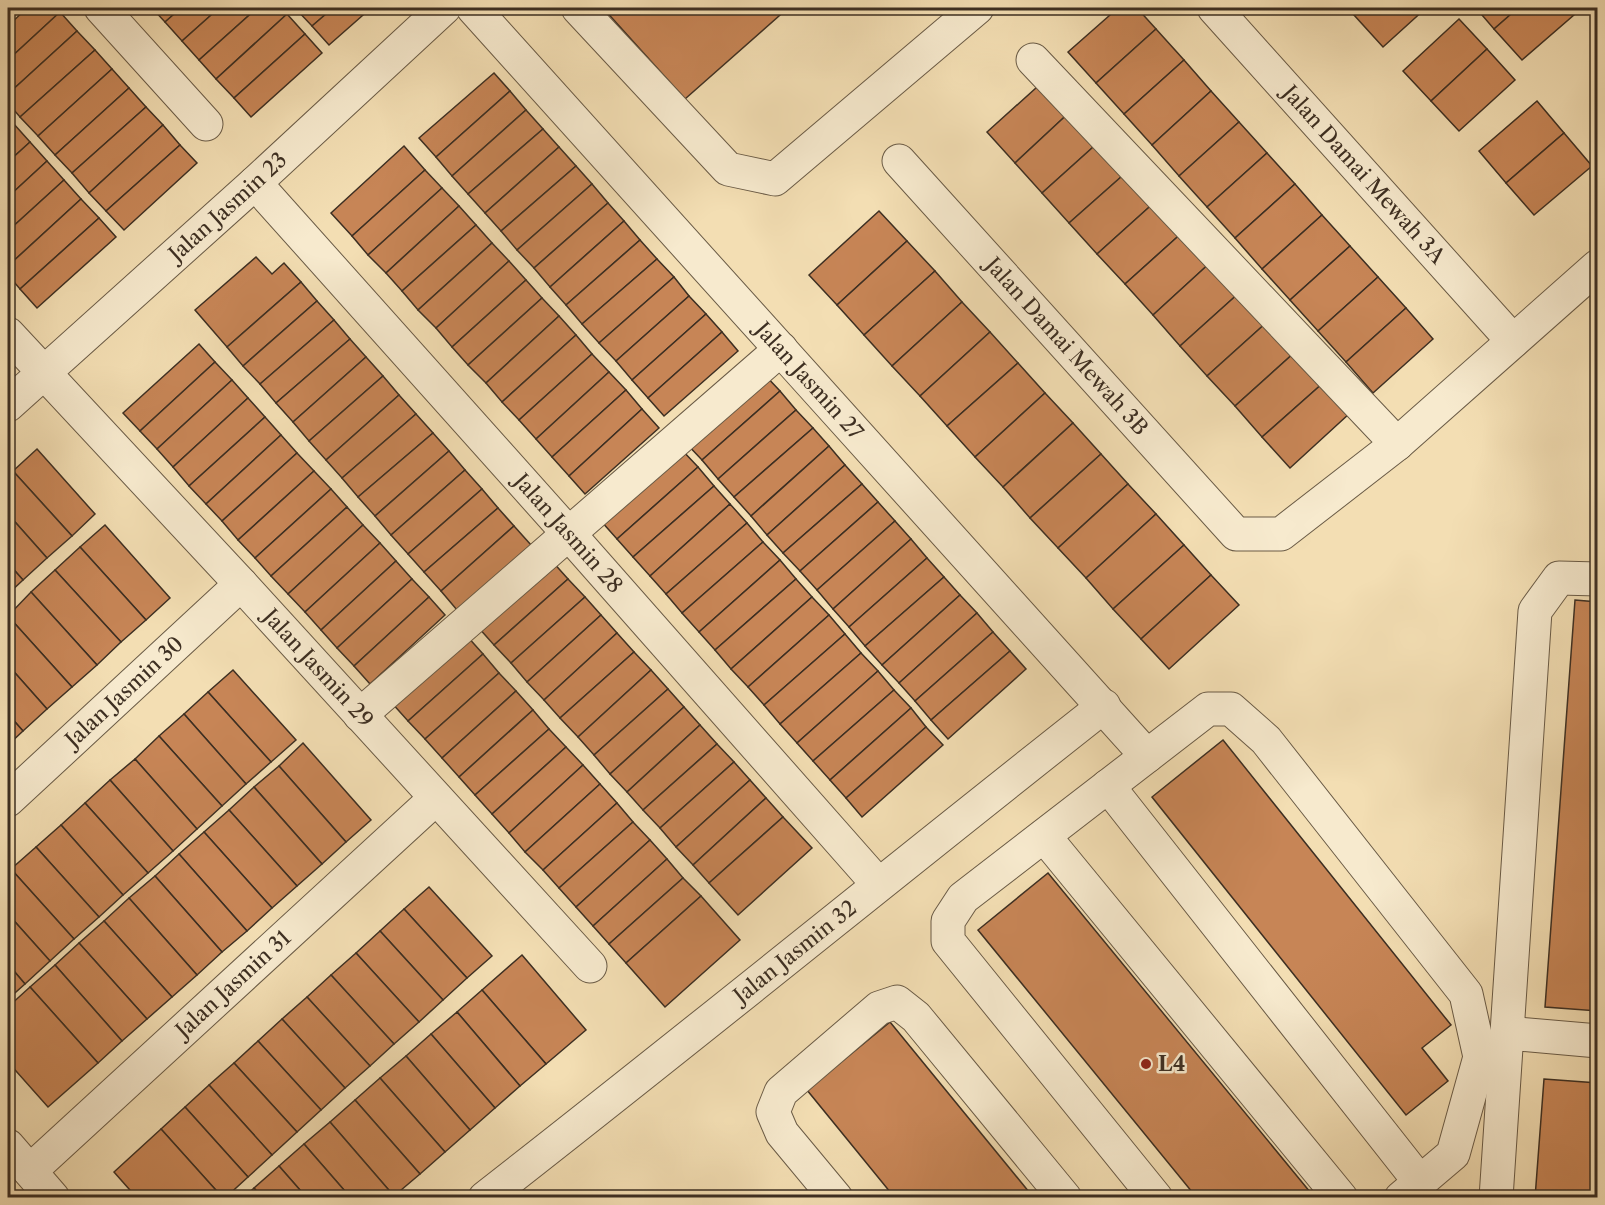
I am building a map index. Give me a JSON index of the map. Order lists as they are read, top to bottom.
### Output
{
  "streets": {
    "street": [
      "Jalan Damai Mewah 3A",
      "Jalan Jasmin 23",
      "Jalan Damai Mewah 3B",
      "Jalan Jasmin 27",
      "Jalan Jasmin 28",
      "Jalan Jasmin 29",
      "Jalan Jasmin 30",
      "Jalan Jasmin 32",
      "Jalan Jasmin 31"
    ]
  },
  "crossings": [
    ["Jalan Jasmin 23", "Jalan Jasmin 28"],
    ["Jalan Jasmin 23", "Jalan Jasmin 29"],
    ["Jalan Jasmin 27", "Jalan Jasmin 32"],
    ["Jalan Jasmin 28", "Jalan Jasmin 32"],
    ["Jalan Jasmin 29", "Jalan Jasmin 30"],
    ["Jalan Jasmin 29", "Jalan Jasmin 31"]
  ],
  "places": ["L4"]
}
